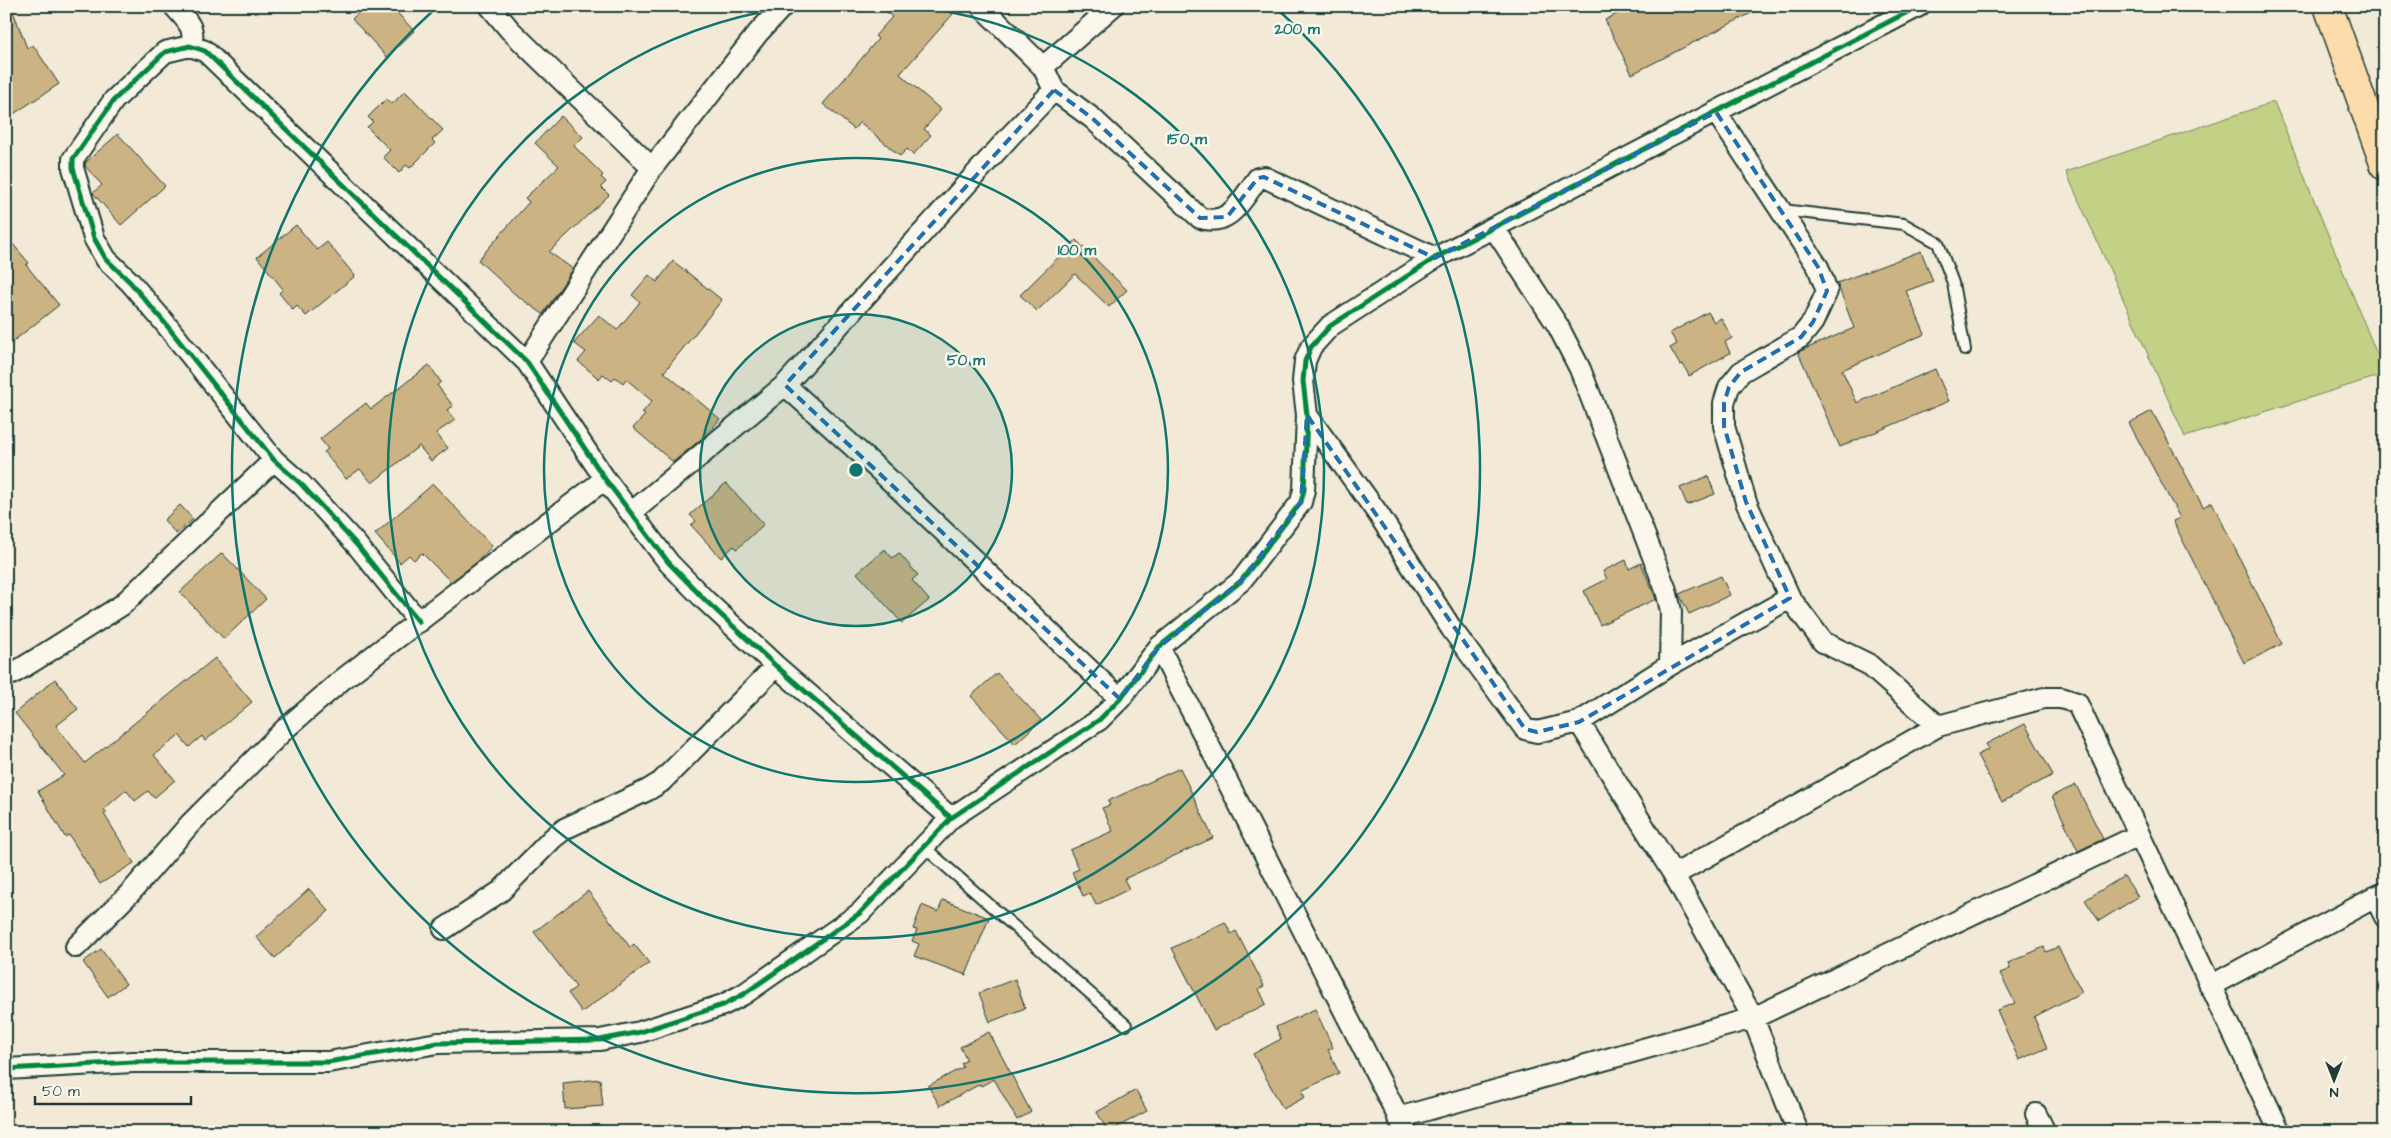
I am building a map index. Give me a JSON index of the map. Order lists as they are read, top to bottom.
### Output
{
  "scale_bar": "50 m",
  "north": "bottom",
  "rings": [
    "200 m",
    "150 m",
    "100 m",
    "50 m"
  ]
}
